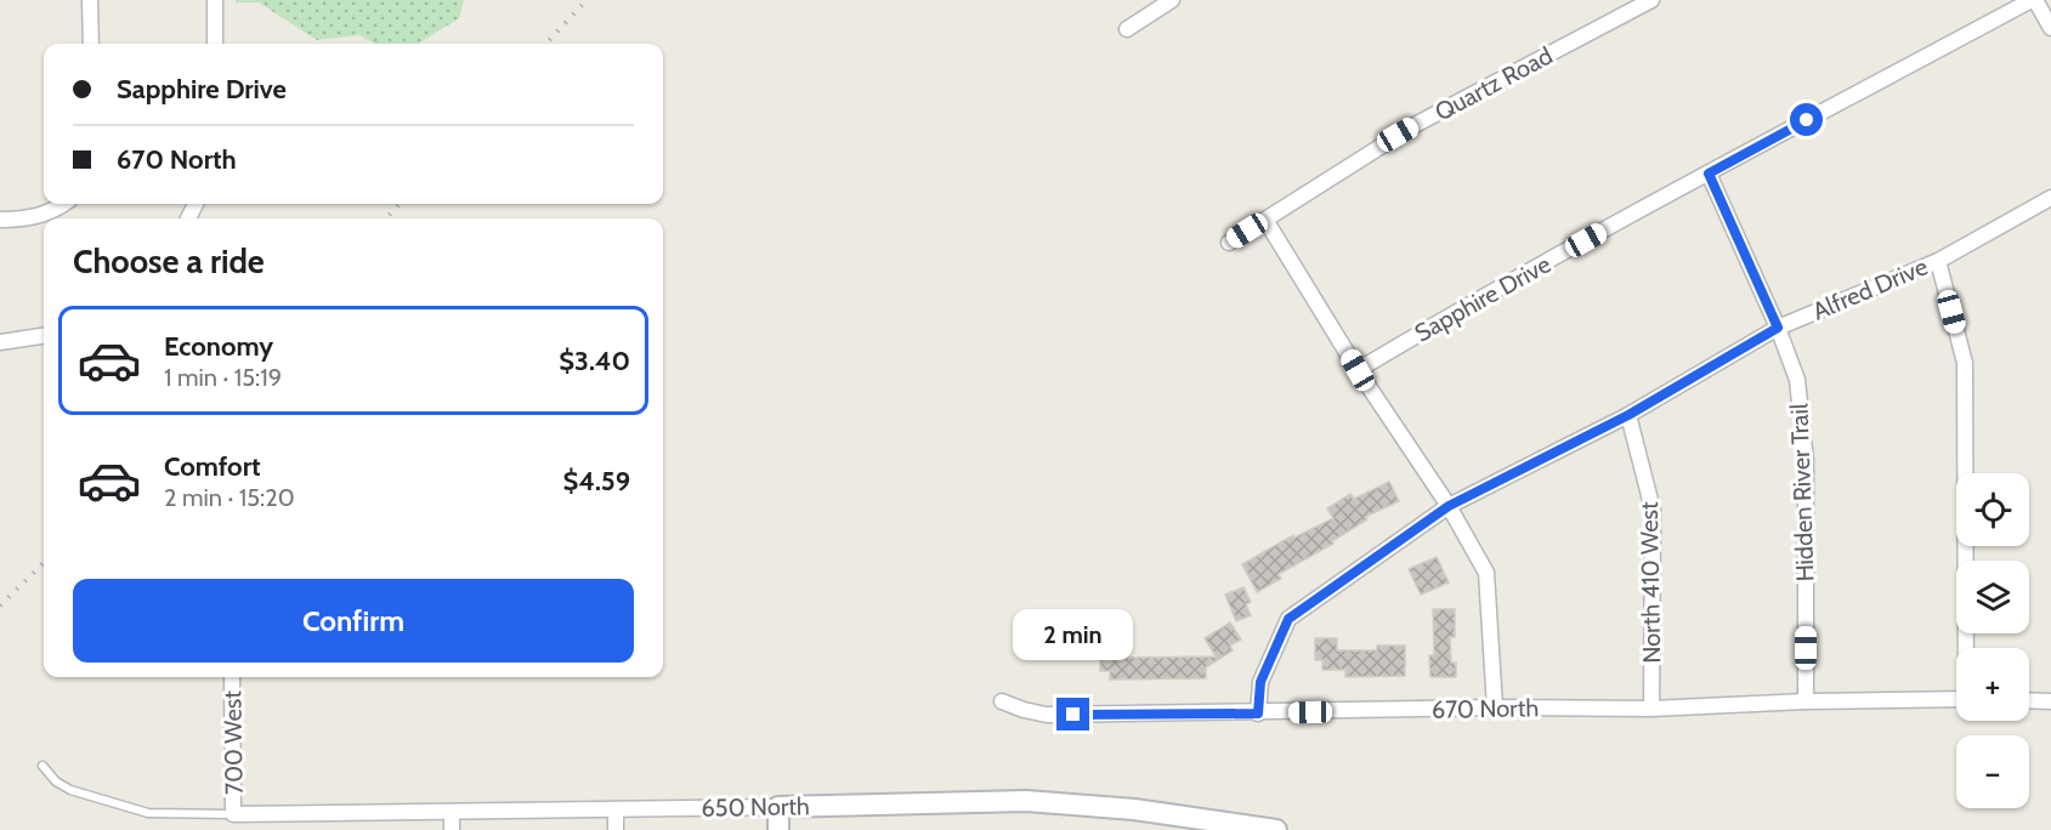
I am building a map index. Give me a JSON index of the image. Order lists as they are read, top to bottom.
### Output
{
  "streets": {
    "street": [
      "Quartz Road",
      "Alfred Drive",
      "Sapphire Drive",
      "Hidden River Trail",
      "North 410 West",
      "670 North",
      "700 West",
      "650 North"
    ]
  },
  "crossings": [
    ["Alfred Drive", "Hidden River Trail"],
    ["Alfred Drive", "North 410 West"],
    ["Alfred Drive", "670 North"],
    ["Sapphire Drive", "Hidden River Trail"],
    ["Hidden River Trail", "670 North"],
    ["North 410 West", "670 North"],
    ["700 West", "650 North"]
  ],
  "page": {
    "banner": ["Sapphire Drive", "670 North"],
    "heading": "Choose a ride",
    "list": [
      {
        "name": "Economy",
        "note": "1 min · 15:19",
        "value": "$3.40"
      },
      {
        "name": "Comfort",
        "note": "2 min · 15:20",
        "value": "$4.59"
      }
    ],
    "map_buttons": ["+", "−"],
    "buttons": "Confirm",
    "bubble": "2 min"
  }
}
